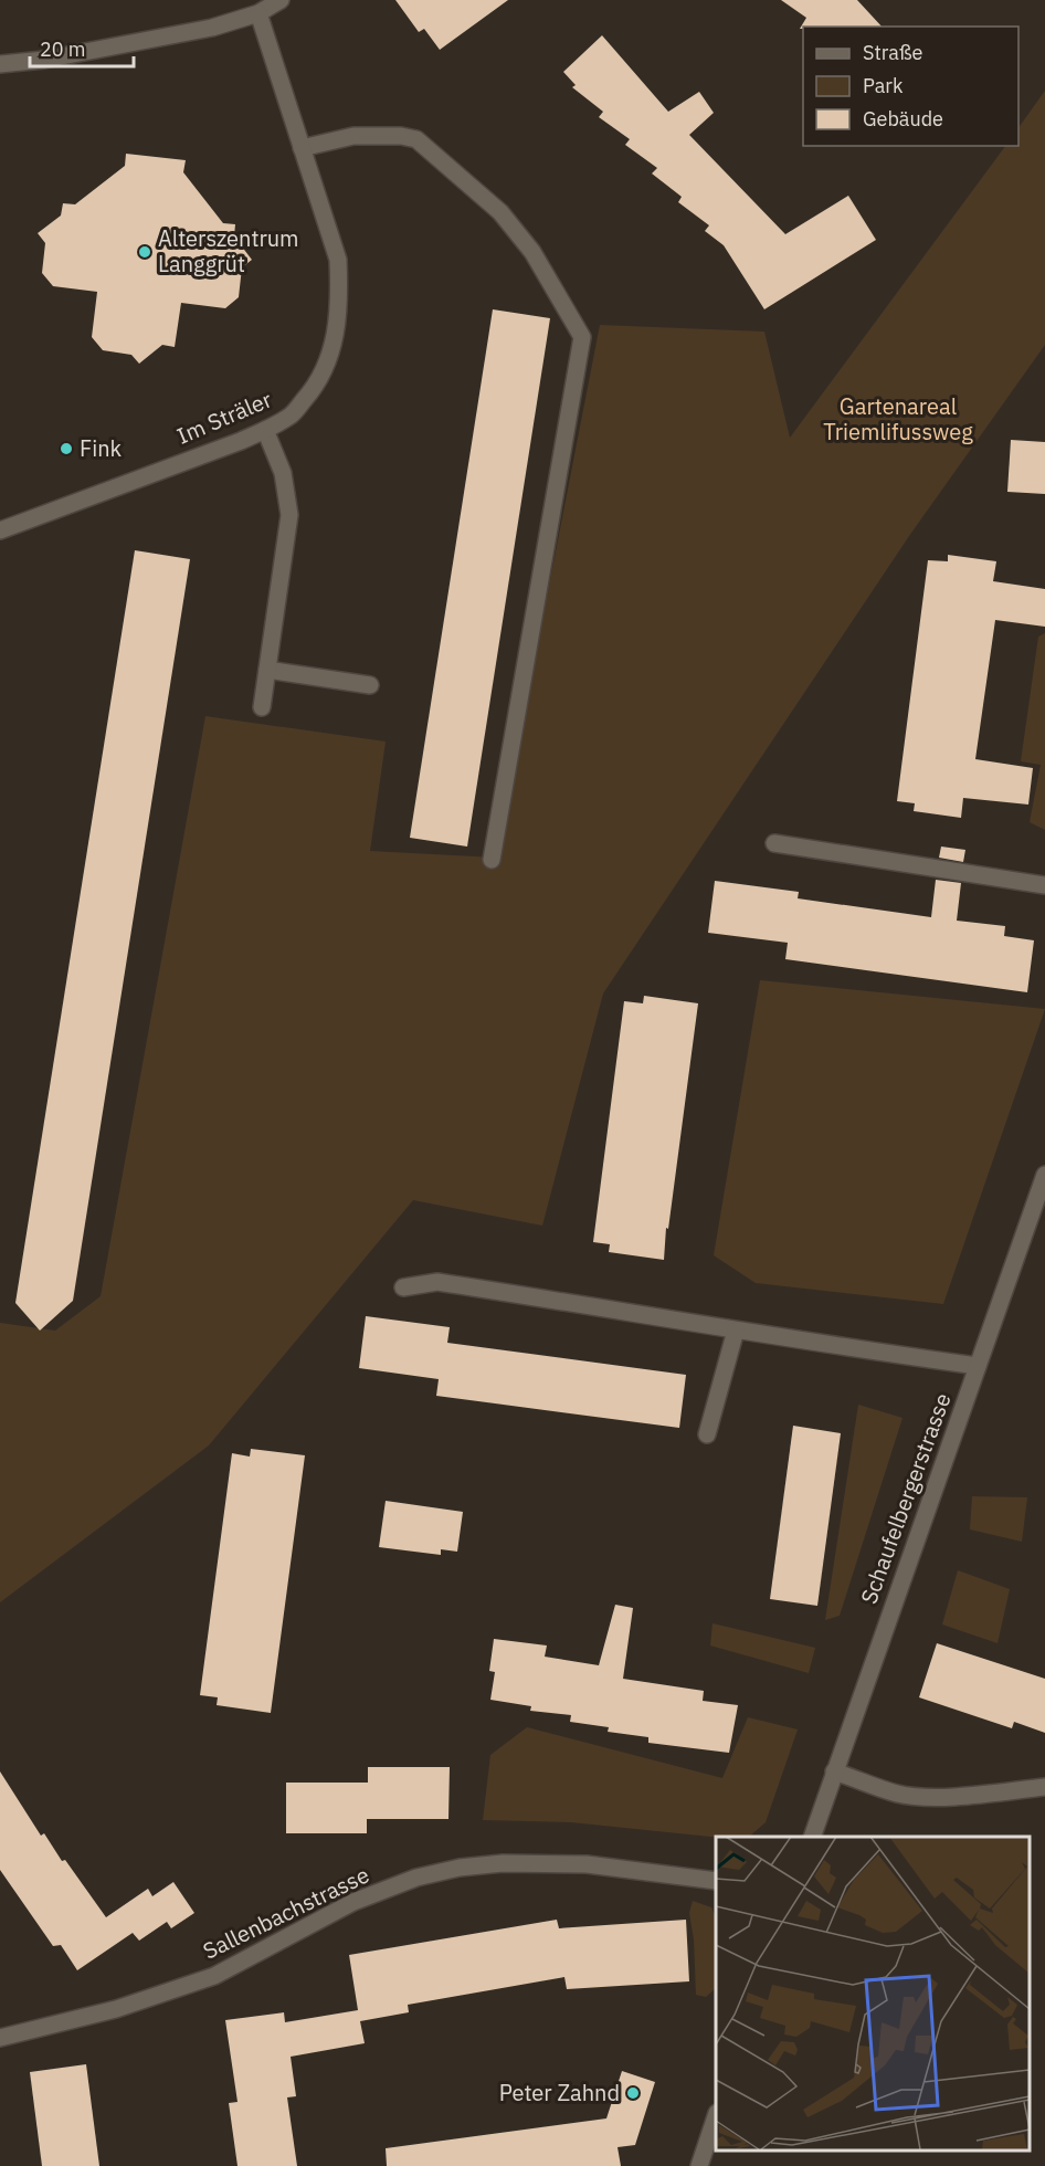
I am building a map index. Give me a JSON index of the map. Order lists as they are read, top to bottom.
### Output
{
  "streets": {
    "street": ["Im Sträler", "Schaufelbergerstrasse", "Sallenbachstrasse"]
  },
  "parks": ["Gartenareal Triemlifussweg"],
  "places": ["Alterszentrum Langgrüt", "Fink", "Peter Zahnd"],
  "legend": ["Straße", "Park", "Gebäude"],
  "scale_bar": "20 m"
}
